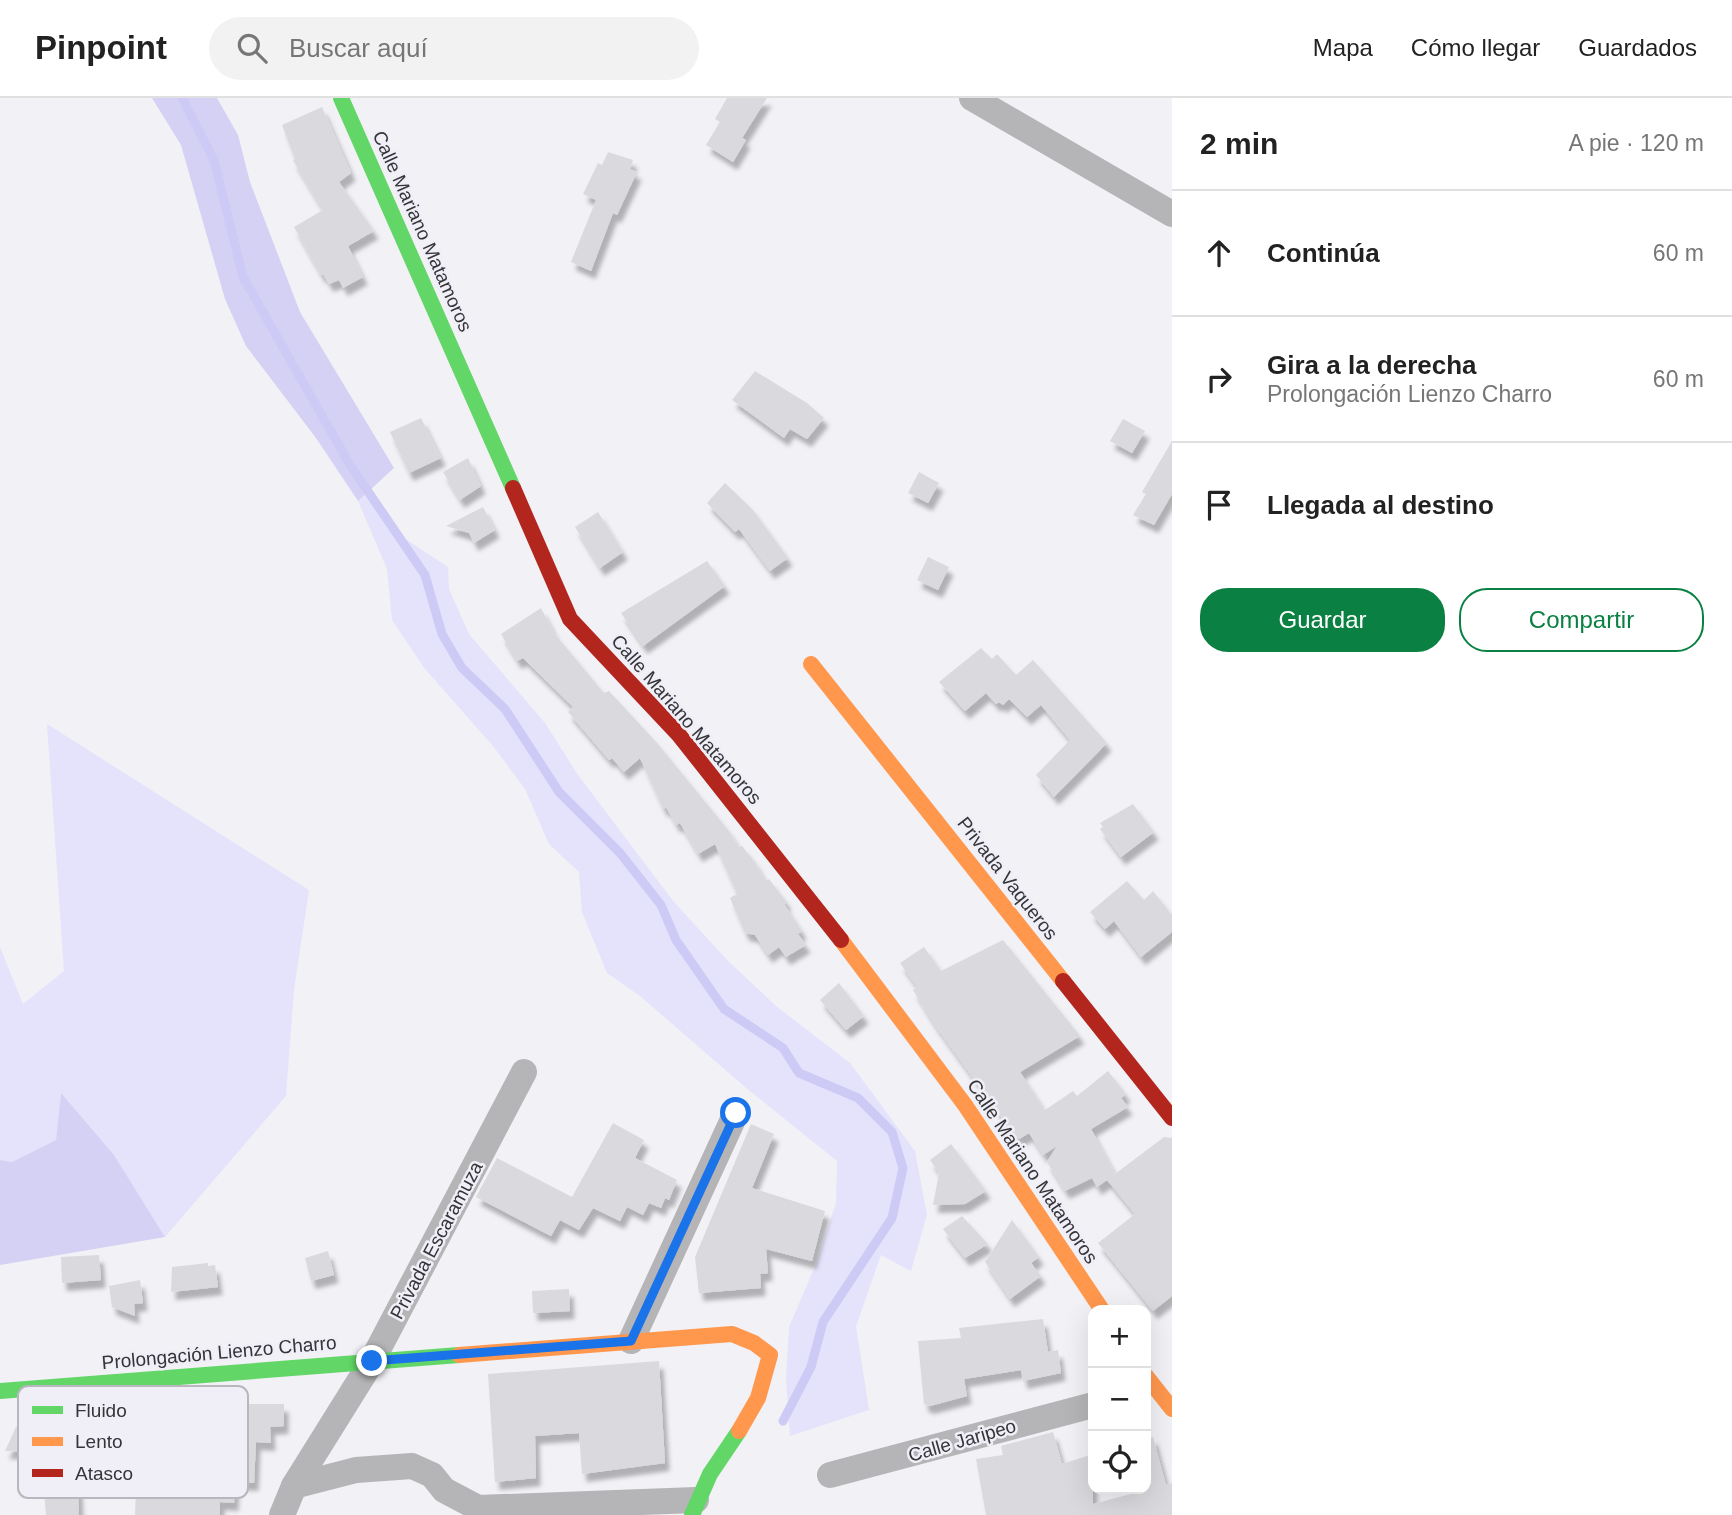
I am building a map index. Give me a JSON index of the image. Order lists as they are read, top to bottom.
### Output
{
  "streets": {
    "street": [
      "Calle Mariano Matamoros",
      "Privada Vaqueros",
      "Privada Escaramuza",
      "Prolongación Lienzo Charro",
      "Calle Jaripeo"
    ]
  },
  "crossings": [
    ["Privada Escaramuza", "Prolongación Lienzo Charro"]
  ],
  "legend": ["Fluido", "Lento", "Atasco"],
  "page": {
    "header": "Pinpoint",
    "search": "Buscar aquí",
    "nav": ["Mapa", "Cómo llegar", "Guardados"],
    "heading": ["2 min", "A pie · 120 m"],
    "list": [
      ["Continúa", "60 m"],
      ["Gira a la derecha", "Prolongación Lienzo Charro", "60 m"],
      "Llegada al destino"
    ],
    "buttons": ["Guardar", "Compartir"],
    "map_buttons": ["+", "−"]
  }
}
